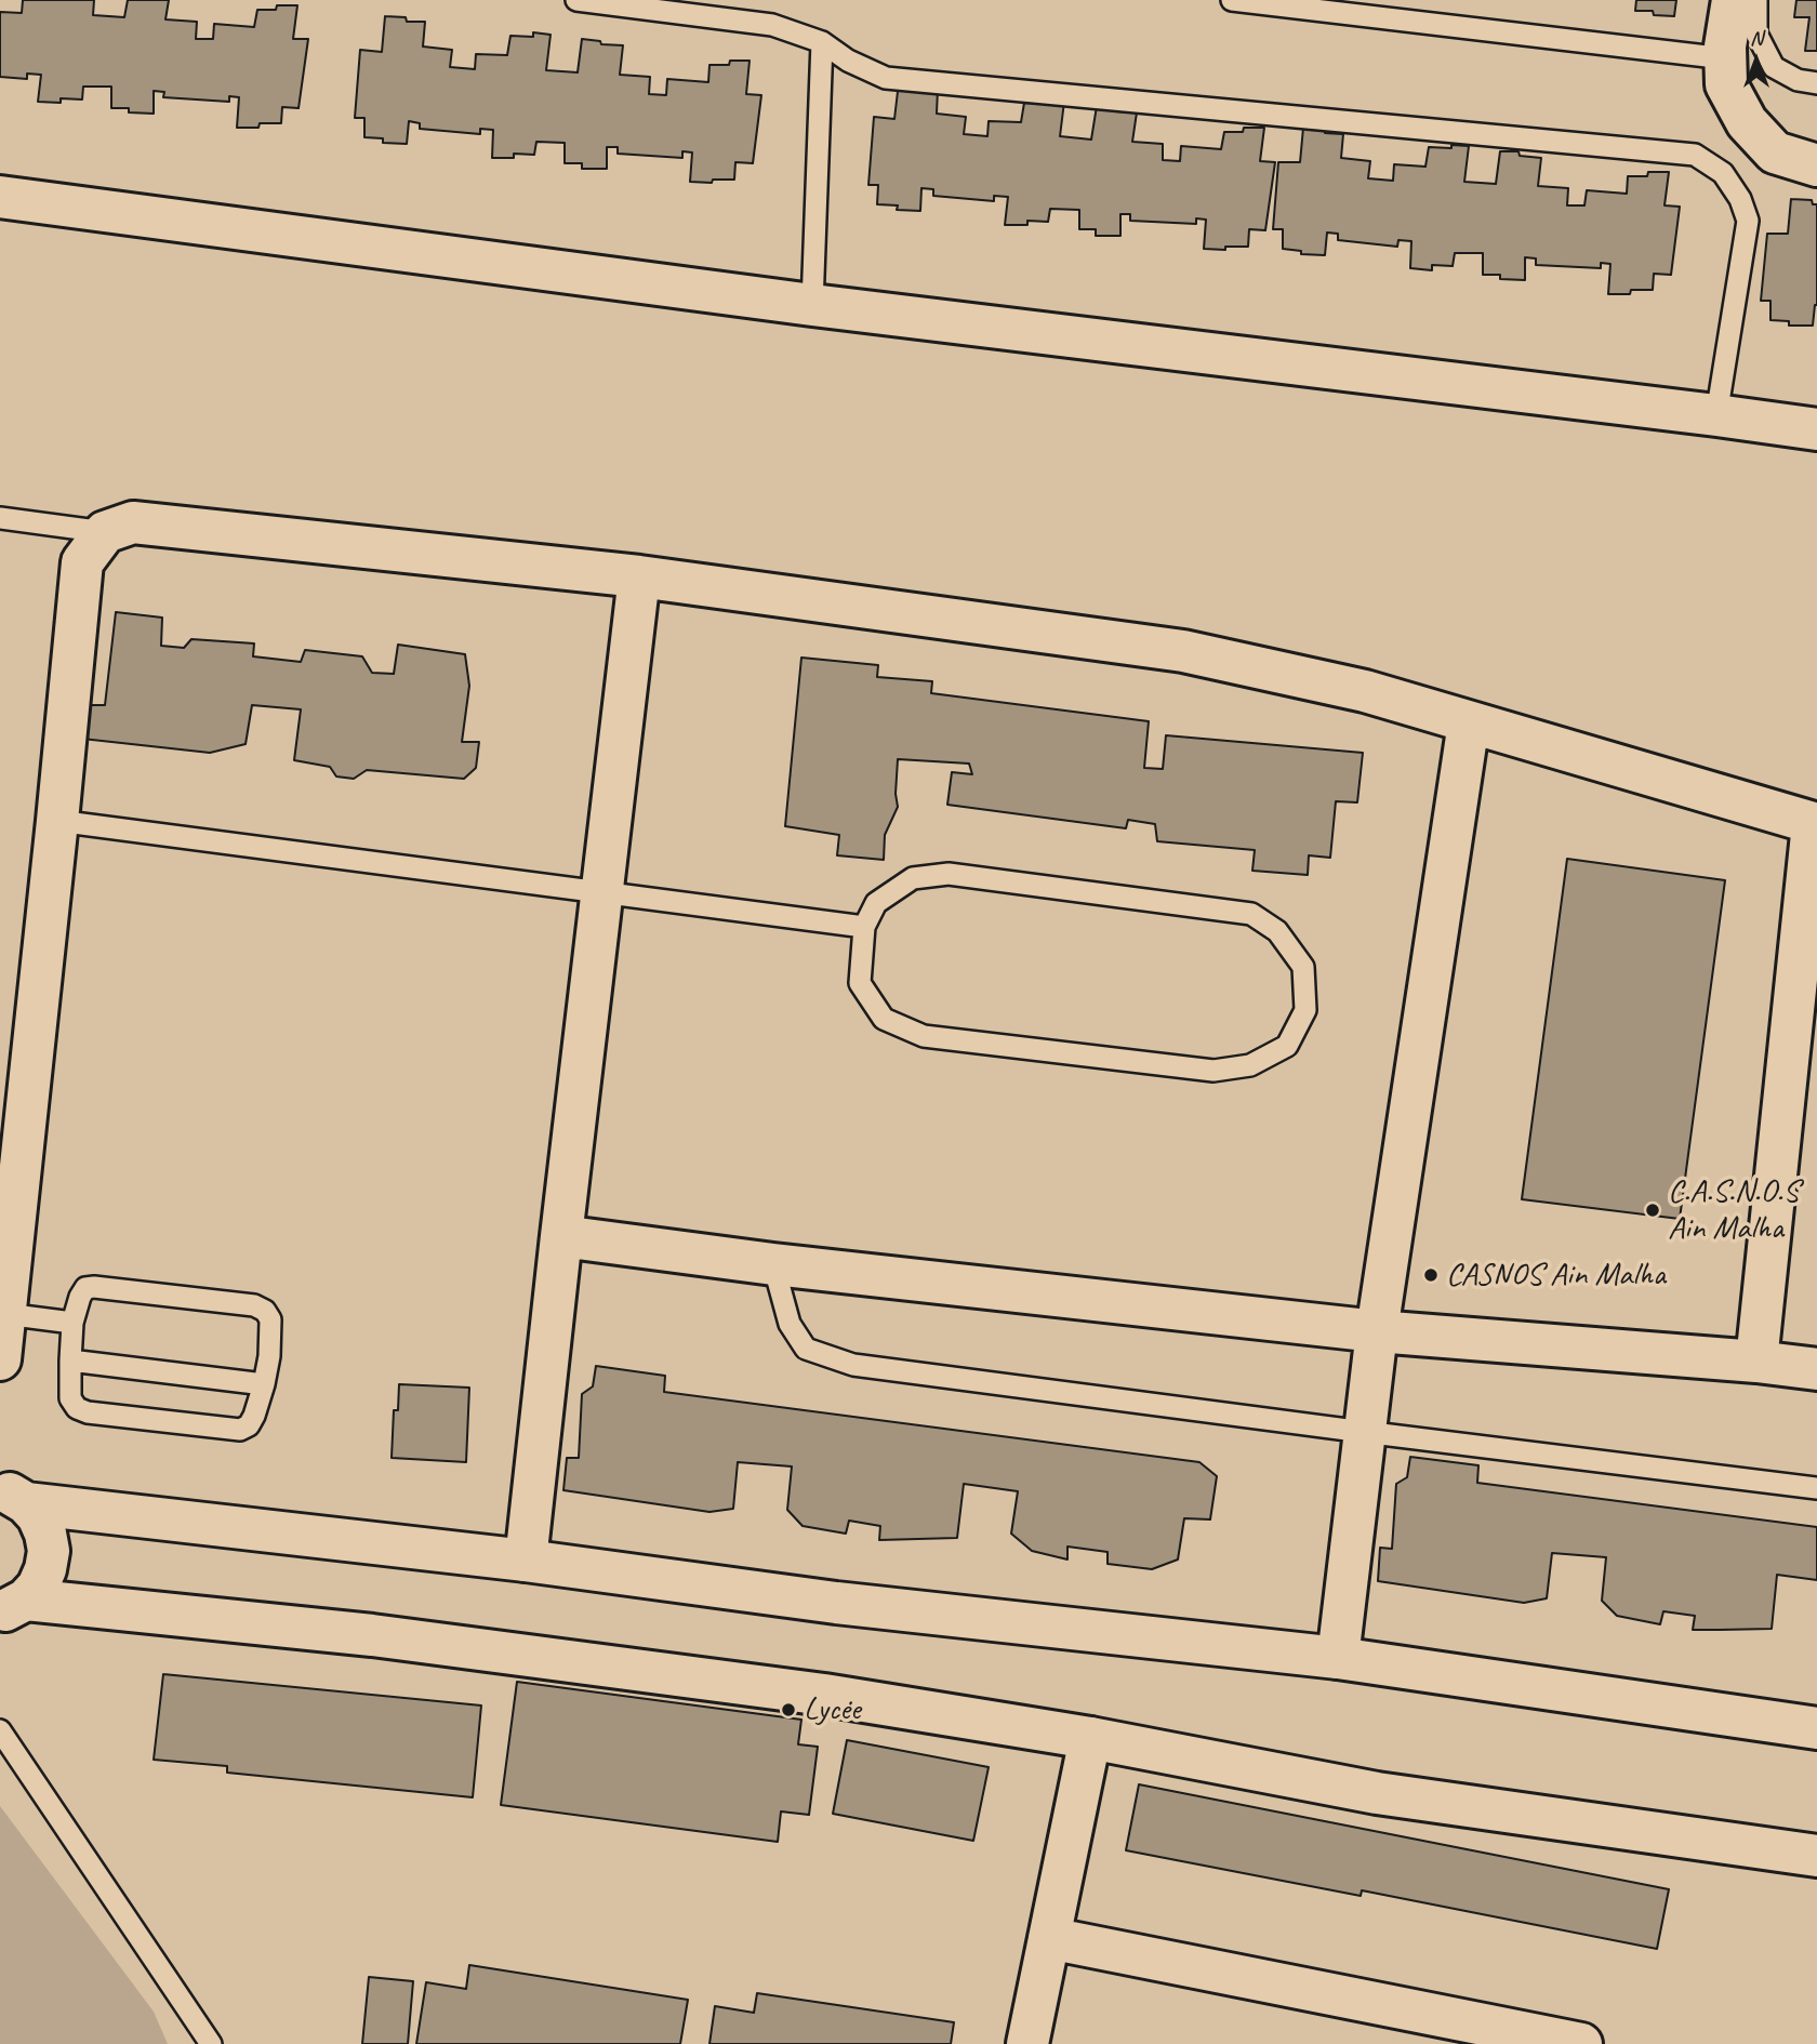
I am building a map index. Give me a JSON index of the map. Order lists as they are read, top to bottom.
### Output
{
  "places": ["C.A.S.N.O.S Ain Malha", "CASNOS Ain Malha", "Lycėe"],
  "north": "top"
}
